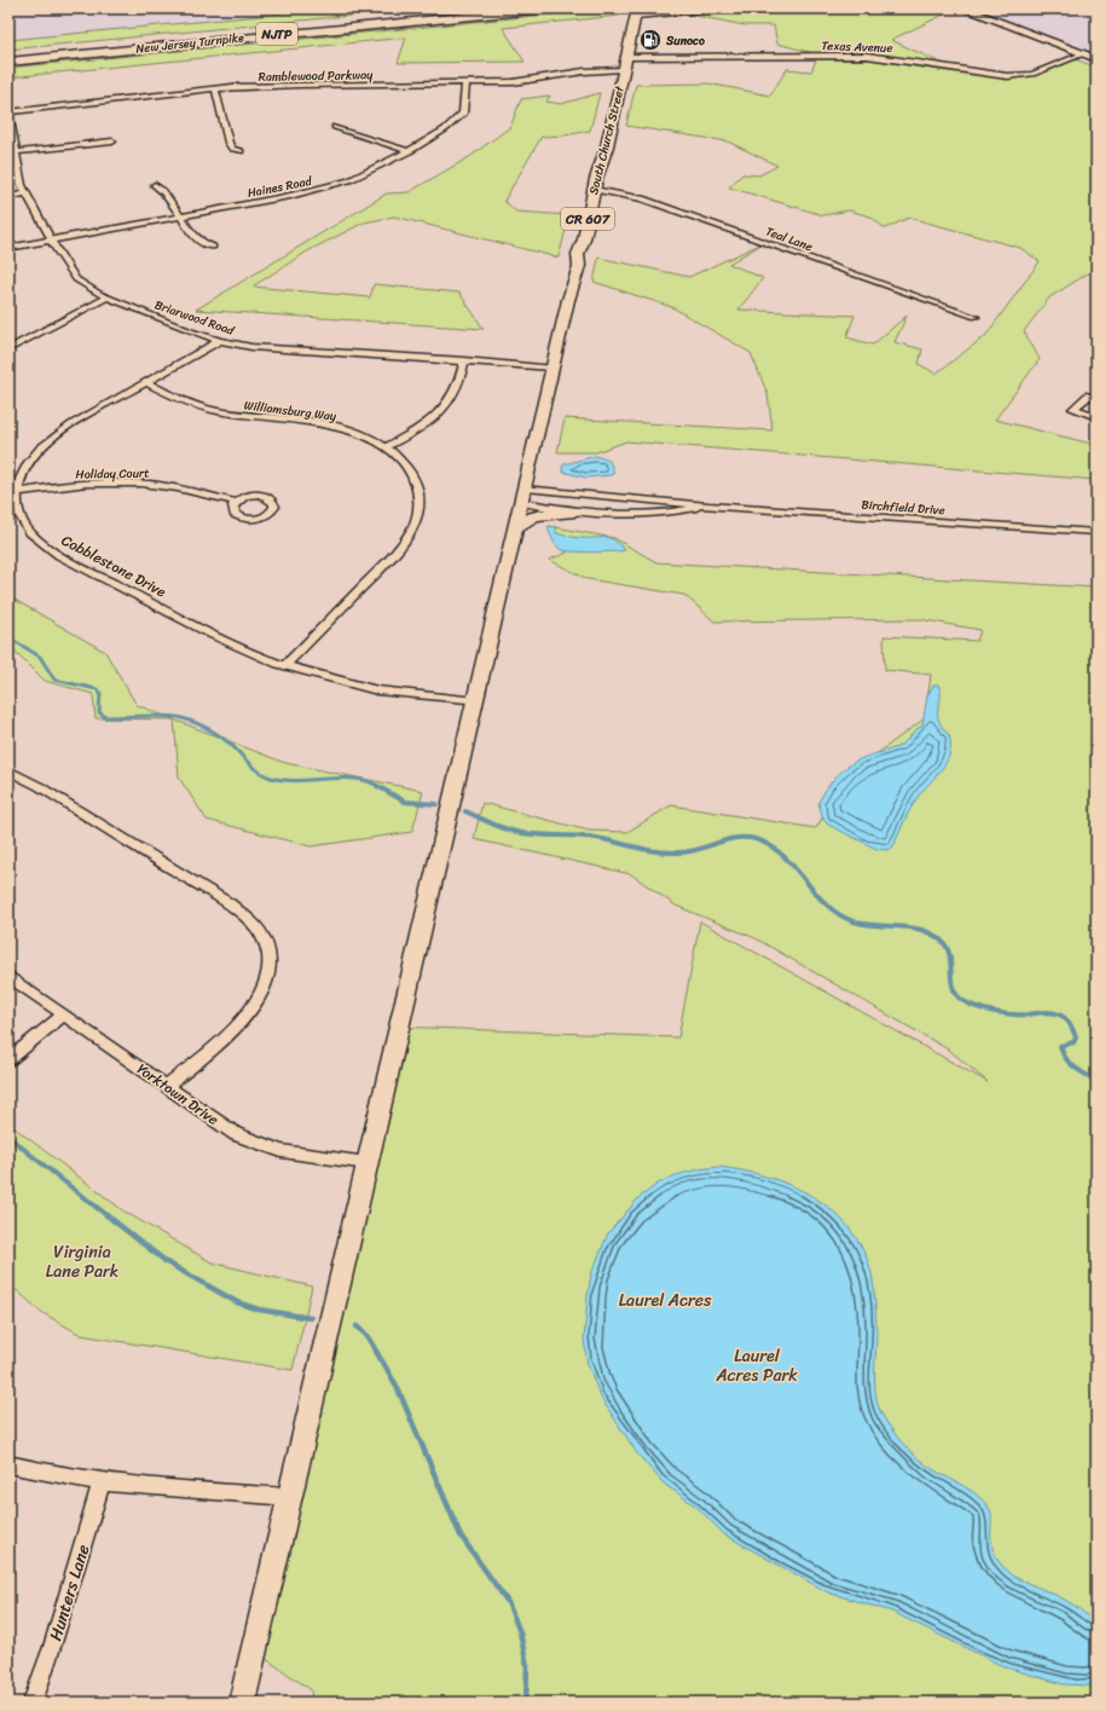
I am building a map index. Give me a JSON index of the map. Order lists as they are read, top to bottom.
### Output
{
  "streets": {
    "highway": ["NJTP", "New Jersey Turnpike"],
    "main road": ["South Church Street", "CR 607"],
    "street": [
      "Texas Avenue",
      "Ramblewood Parkway",
      "Haines Road",
      "Teal Lane",
      "Briarwood Road",
      "Williamsburg Way",
      "Holiday Court",
      "Birchfield Drive",
      "Cobblestone Drive",
      "Yorktown Drive",
      "Hunters Lane"
    ]
  },
  "crossings": [
    ["Texas Avenue", "South Church Street"],
    ["Ramblewood Parkway", "South Church Street"],
    ["Ramblewood Parkway", "Haines Road"],
    ["Ramblewood Parkway", "Briarwood Road"],
    ["South Church Street", "Teal Lane"],
    ["Haines Road", "Briarwood Road"],
    ["Briarwood Road", "Cobblestone Drive"],
    ["Williamsburg Way", "Cobblestone Drive"],
    ["Holiday Court", "Cobblestone Drive"]
  ],
  "parks": ["Virginia Lane Park", "Laurel Acres", "Laurel Acres Park"],
  "places": {
    "fuel station": ["Sunoco"]
  }
}
